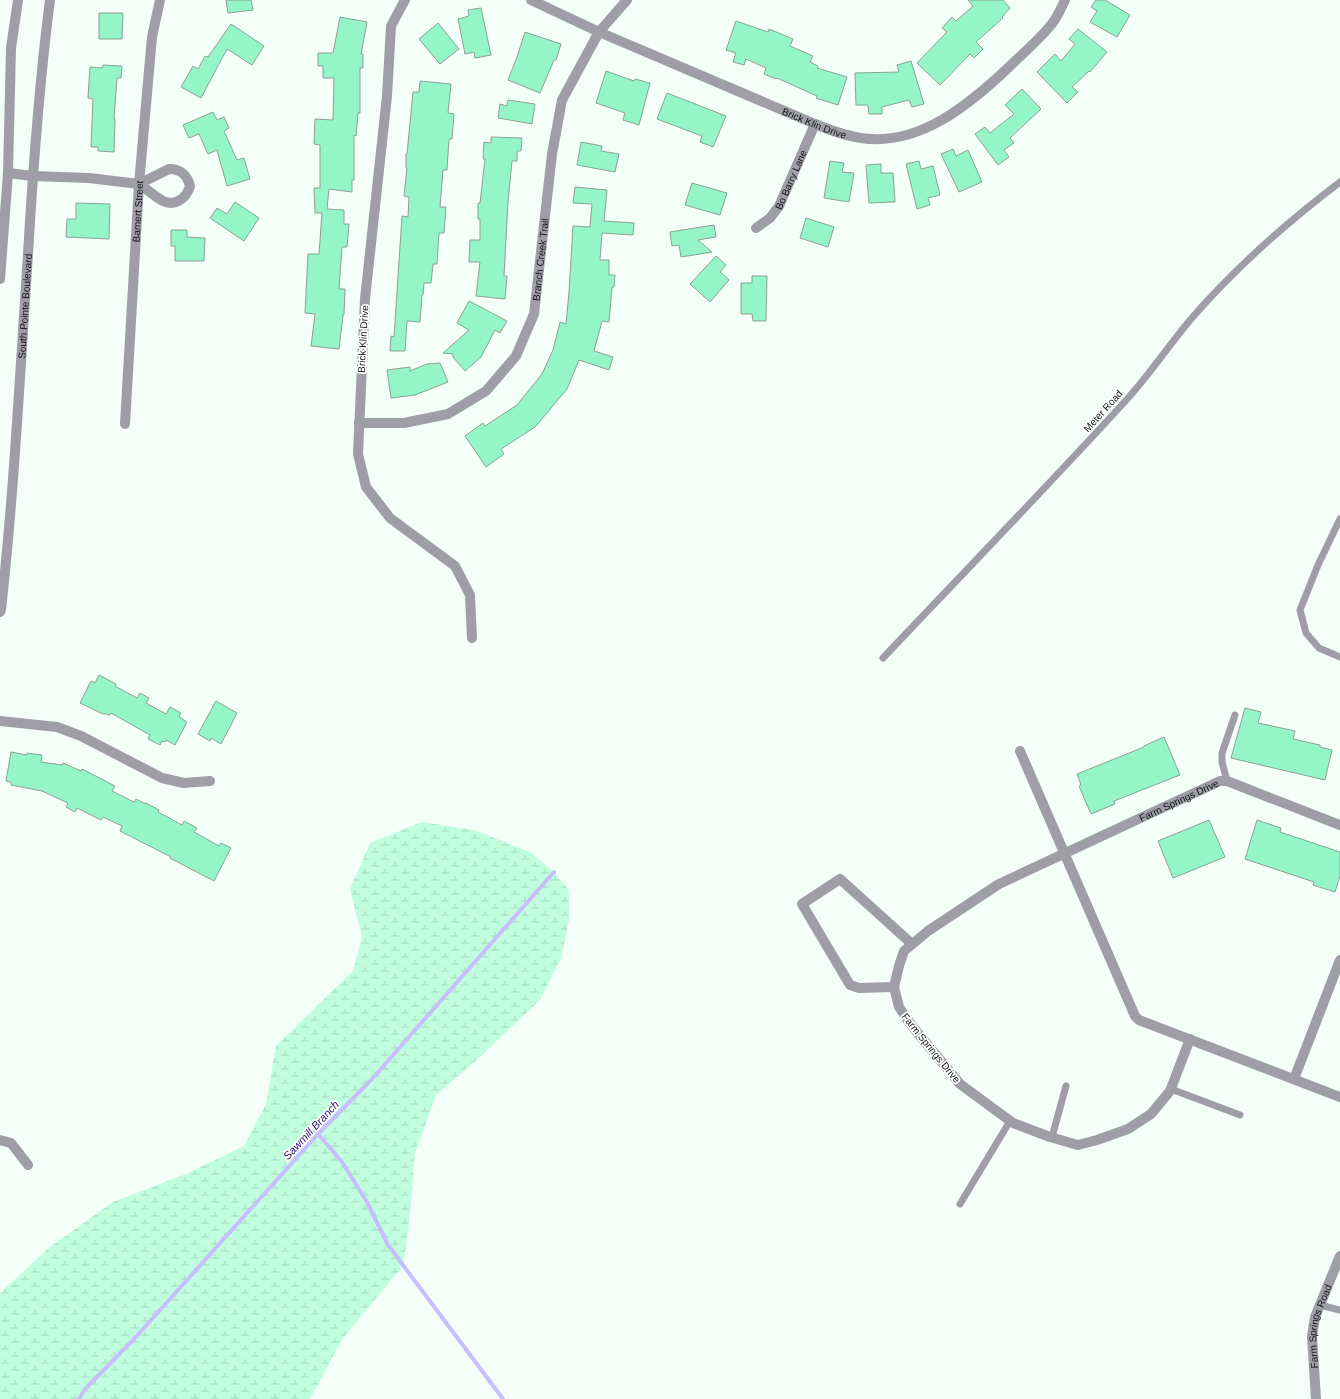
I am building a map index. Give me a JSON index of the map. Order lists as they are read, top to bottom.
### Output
{
  "streets": {
    "street": [
      "Brick Klin Drive",
      "Bo Barry Lane",
      "Bamert Street",
      "Branch Creek Trail",
      "South Pointe Boulevard",
      "Farm Springs Drive",
      "Farm Springs Road"
    ],
    "lane": ["Meter Road"]
  },
  "crossings": [
    ["Brick Klin Drive", "Bo Barry Lane"],
    ["Brick Klin Drive", "Branch Creek Trail"]
  ],
  "water": ["Sawmill Branch"]
}
